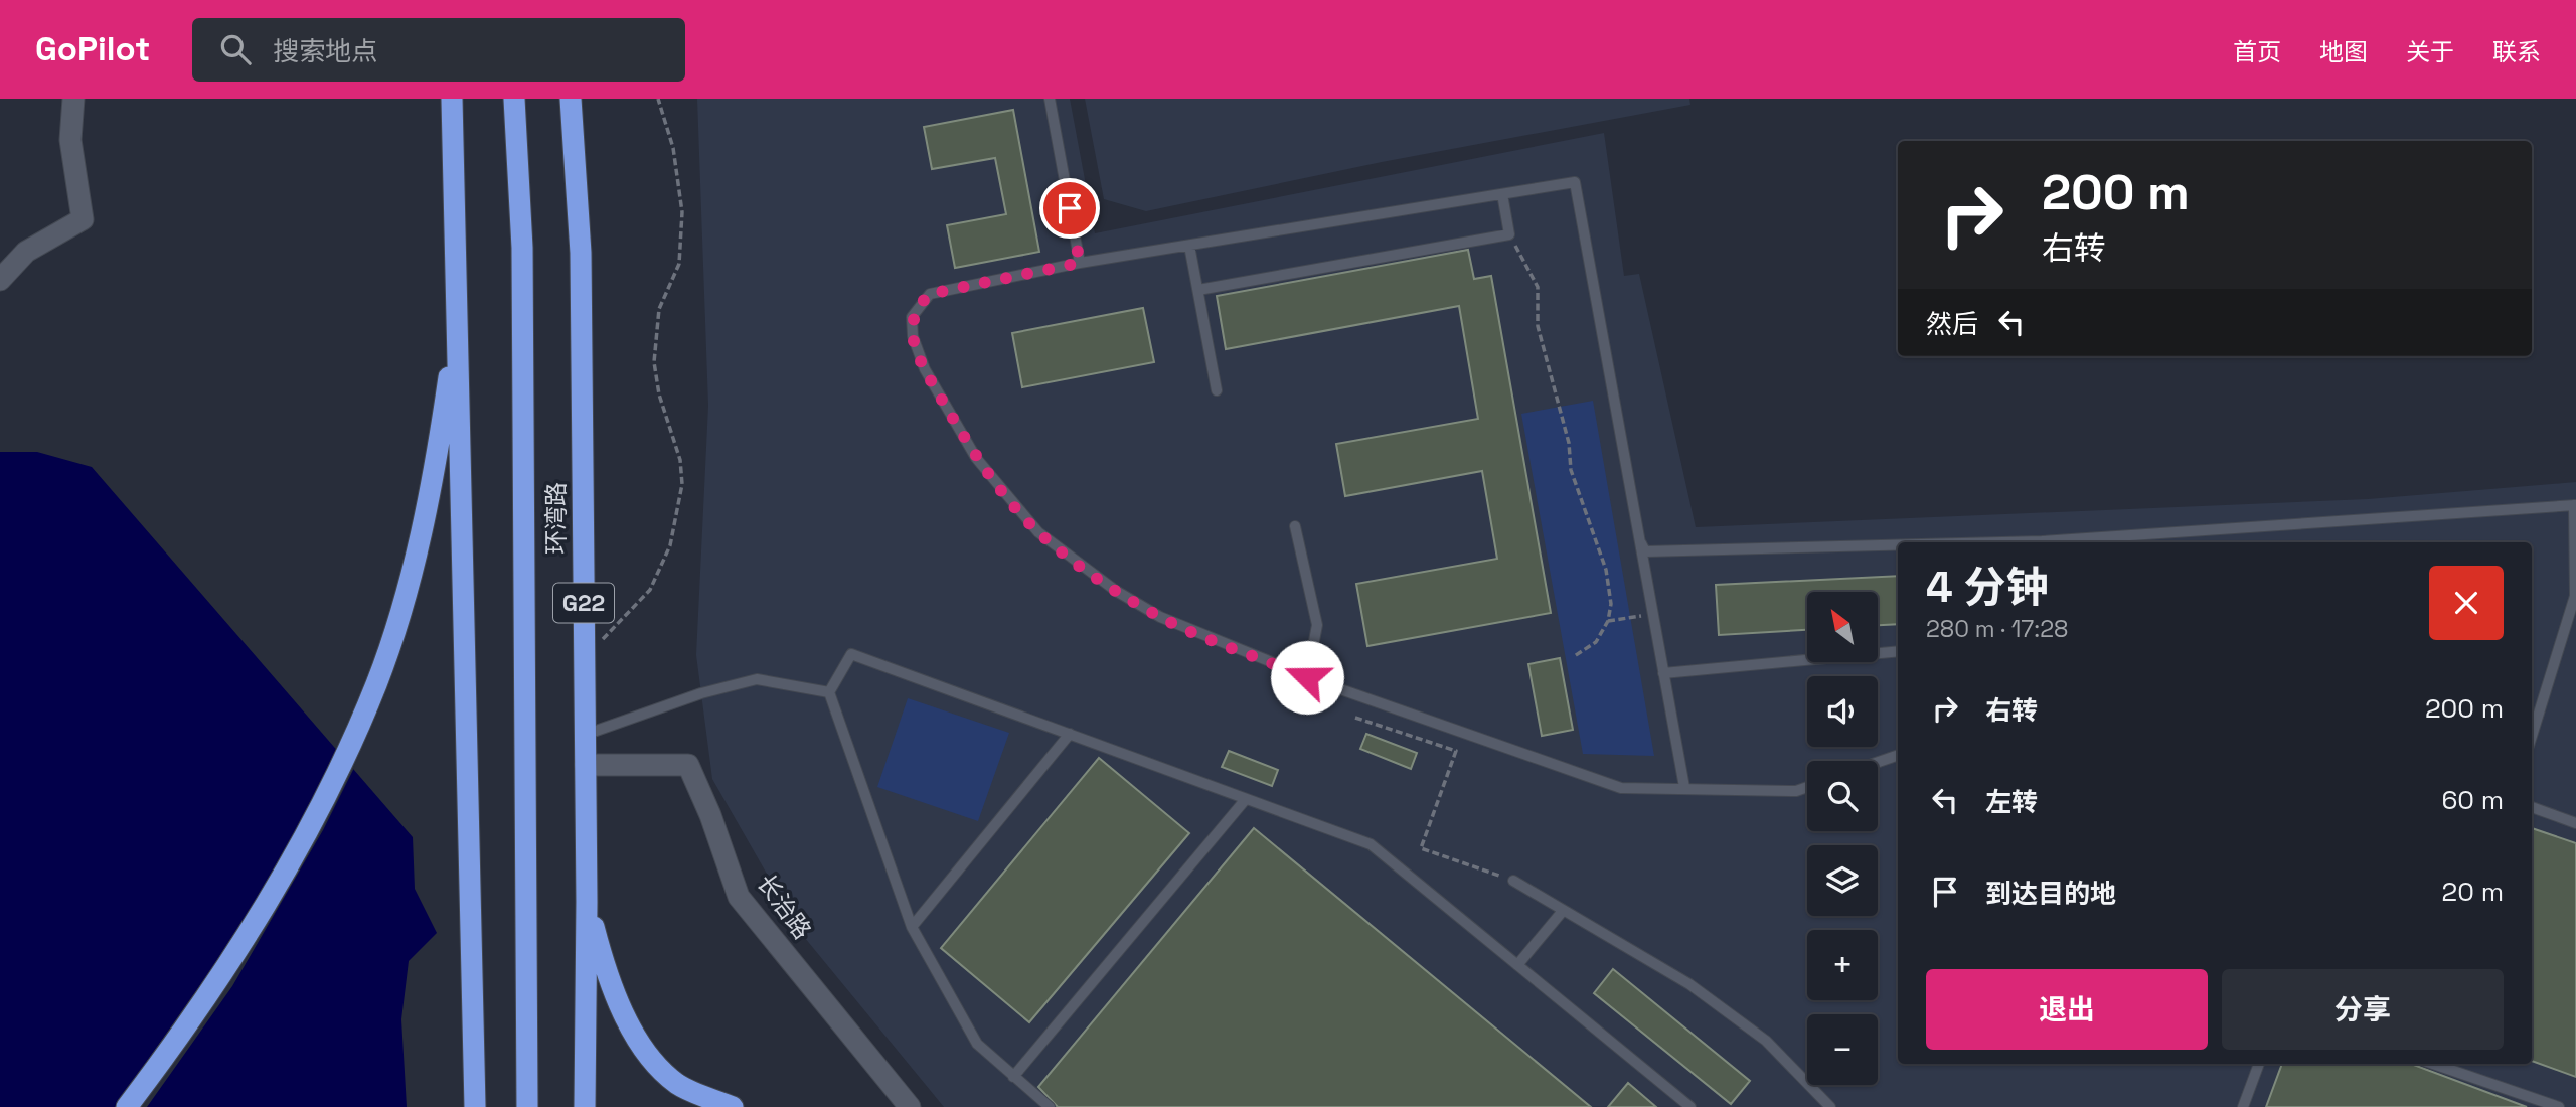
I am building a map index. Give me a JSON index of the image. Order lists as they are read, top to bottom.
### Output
{
  "streets": {
    "highway": ["环湾路", "G22"],
    "street": ["长治路"]
  },
  "crossings": [
    ["环湾路", "长治路"]
  ],
  "north": "top left",
  "page": {
    "header": "GoPilot",
    "search": "搜索地点",
    "nav": [
      "首页",
      "地图",
      "关于",
      "联系"
    ],
    "turn": ["200 m", "右转"],
    "then": "然后",
    "heading": ["4 分钟", "280 m · 17:28"],
    "map_buttons": ["+", "−"],
    "list": [
      {
        "name": "右转",
        "value": "200 m"
      },
      {
        "name": "左转",
        "value": "60 m"
      },
      {
        "name": "到达目的地",
        "value": "20 m"
      }
    ],
    "buttons": ["退出", "分享"]
  }
}
